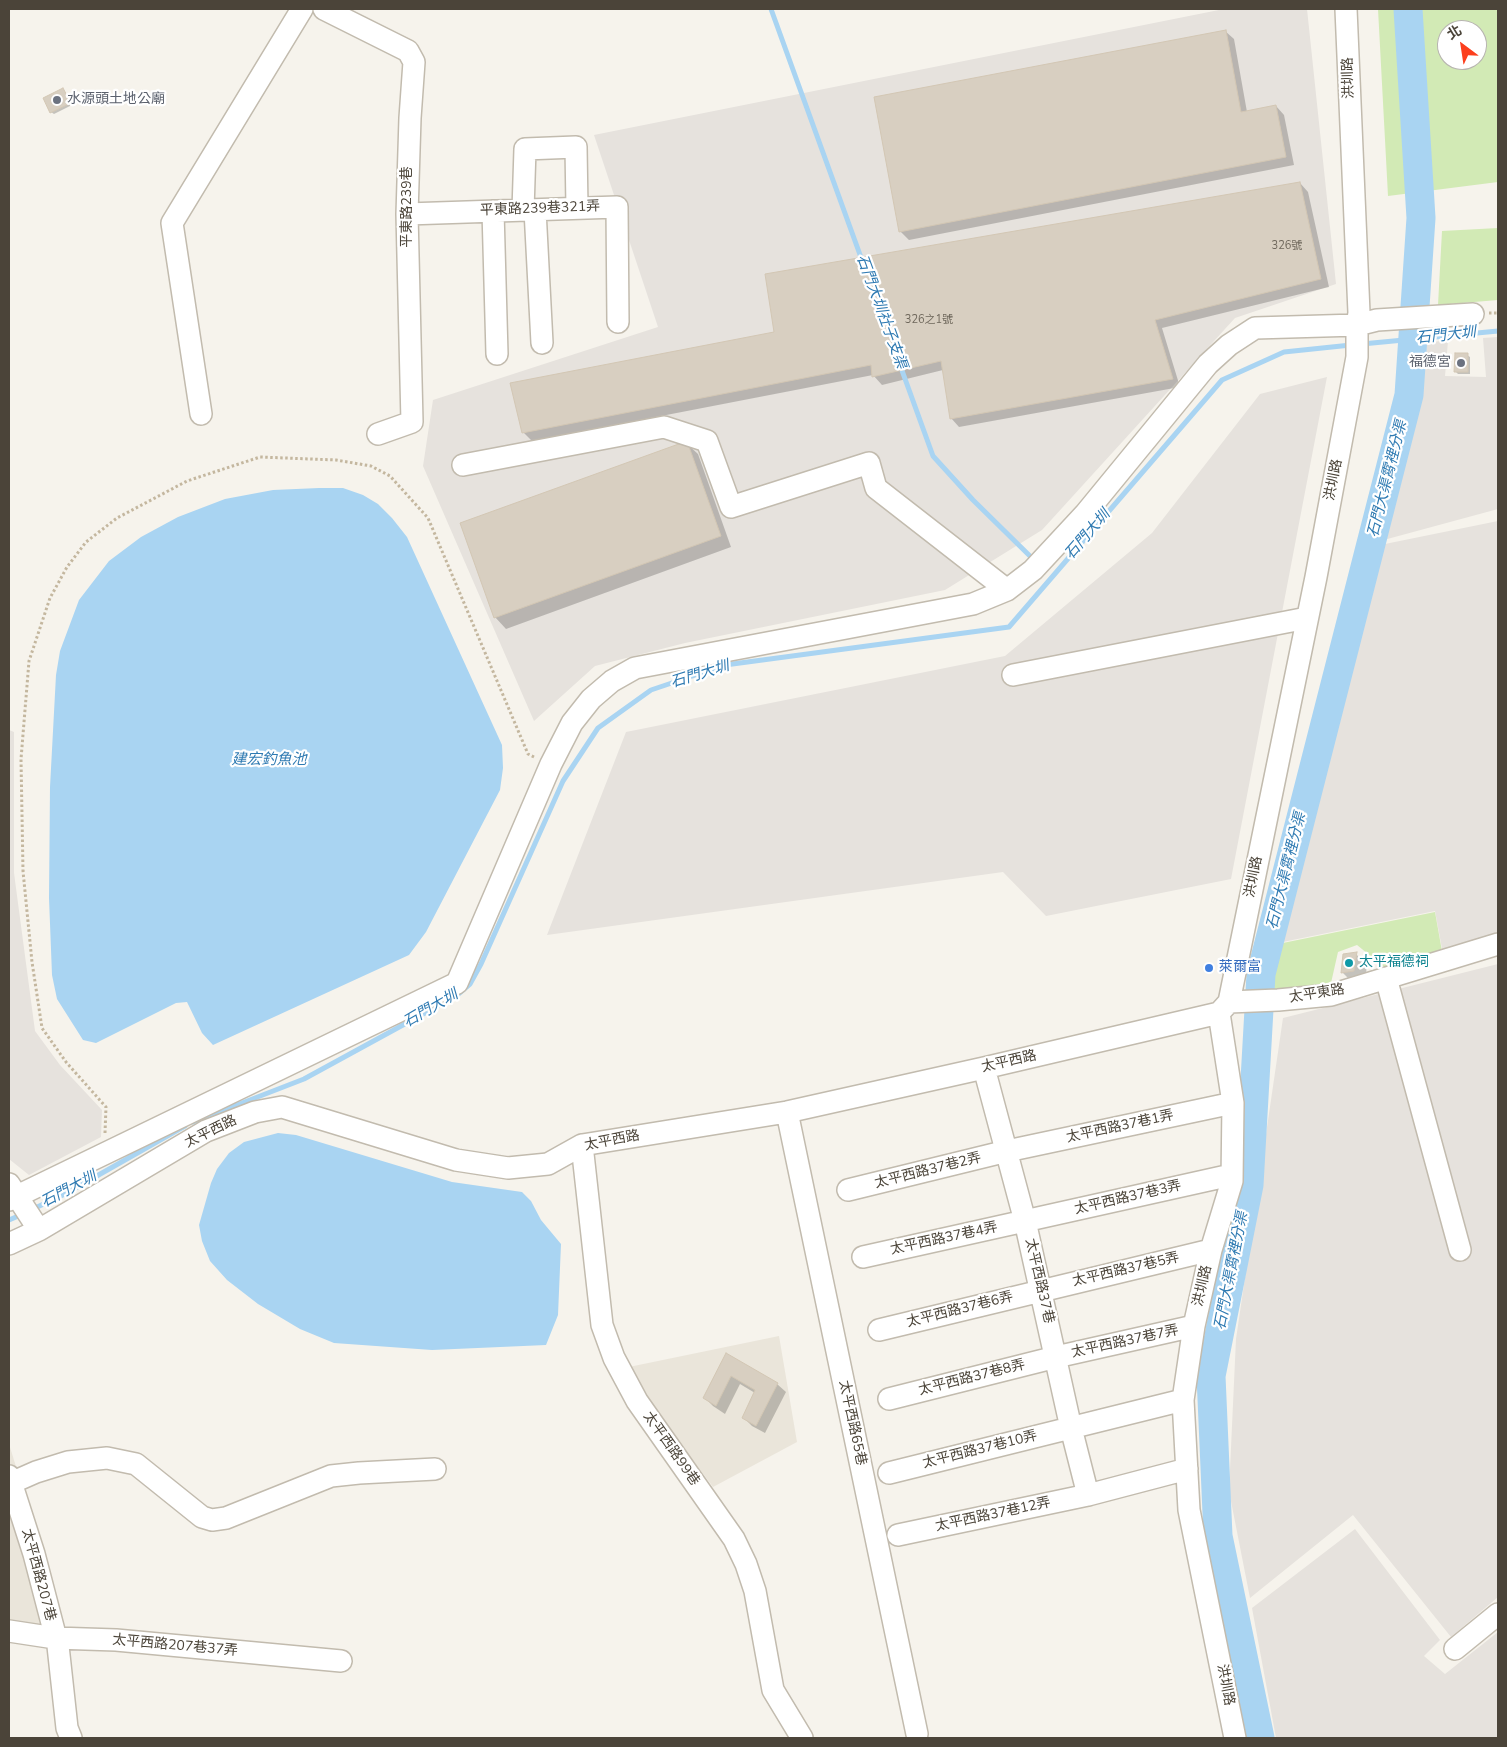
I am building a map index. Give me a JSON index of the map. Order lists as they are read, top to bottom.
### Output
{
  "streets": {
    "street": [
      "洪圳路",
      "平東路239巷",
      "平東路239巷321弄",
      "太平東路",
      "太平西路",
      "太平西路37巷1弄",
      "太平西路37巷2弄",
      "太平西路37巷3弄",
      "太平西路37巷4弄",
      "太平西路37巷5弄",
      "太平西路37巷",
      "太平西路37巷6弄",
      "太平西路37巷7弄",
      "太平西路37巷8弄",
      "太平西路65巷",
      "太平西路99巷",
      "太平西路37巷10弄",
      "太平西路37巷12弄",
      "太平西路207巷",
      "太平西路207巷37弄"
    ]
  },
  "crossings": [
    ["洪圳路", "太平東路"],
    ["洪圳路", "太平西路"],
    ["洪圳路", "太平西路37巷1弄"],
    ["洪圳路", "太平西路37巷3弄"],
    ["洪圳路", "太平西路37巷5弄"],
    ["洪圳路", "太平西路37巷7弄"],
    ["洪圳路", "太平西路37巷10弄"],
    ["洪圳路", "太平西路37巷12弄"],
    ["平東路239巷", "平東路239巷321弄"],
    ["太平東路", "太平西路"],
    ["太平西路", "太平西路37巷"],
    ["太平西路", "太平西路65巷"],
    ["太平西路", "太平西路99巷"],
    ["太平西路37巷1弄", "太平西路37巷2弄"],
    ["太平西路37巷1弄", "太平西路37巷"],
    ["太平西路37巷2弄", "太平西路37巷"],
    ["太平西路37巷3弄", "太平西路37巷4弄"],
    ["太平西路37巷3弄", "太平西路37巷"],
    ["太平西路37巷4弄", "太平西路37巷"],
    ["太平西路37巷5弄", "太平西路37巷"],
    ["太平西路37巷5弄", "太平西路37巷6弄"],
    ["太平西路37巷", "太平西路37巷6弄"],
    ["太平西路37巷", "太平西路37巷7弄"],
    ["太平西路37巷", "太平西路37巷8弄"],
    ["太平西路37巷", "太平西路37巷10弄"],
    ["太平西路37巷", "太平西路37巷12弄"],
    ["太平西路37巷7弄", "太平西路37巷8弄"],
    ["太平西路207巷", "太平西路207巷37弄"]
  ],
  "water": [
    "石門大圳社子支渠",
    "石門大圳",
    "石門大渠霄裡分渠",
    "建宏釣魚池"
  ],
  "places": [
    "水源頭土地公廟",
    "福德宮",
    "太平福德祠",
    "萊爾富"
  ],
  "house_numbers": ["326號", "326之1號"],
  "north": "top left"
}
